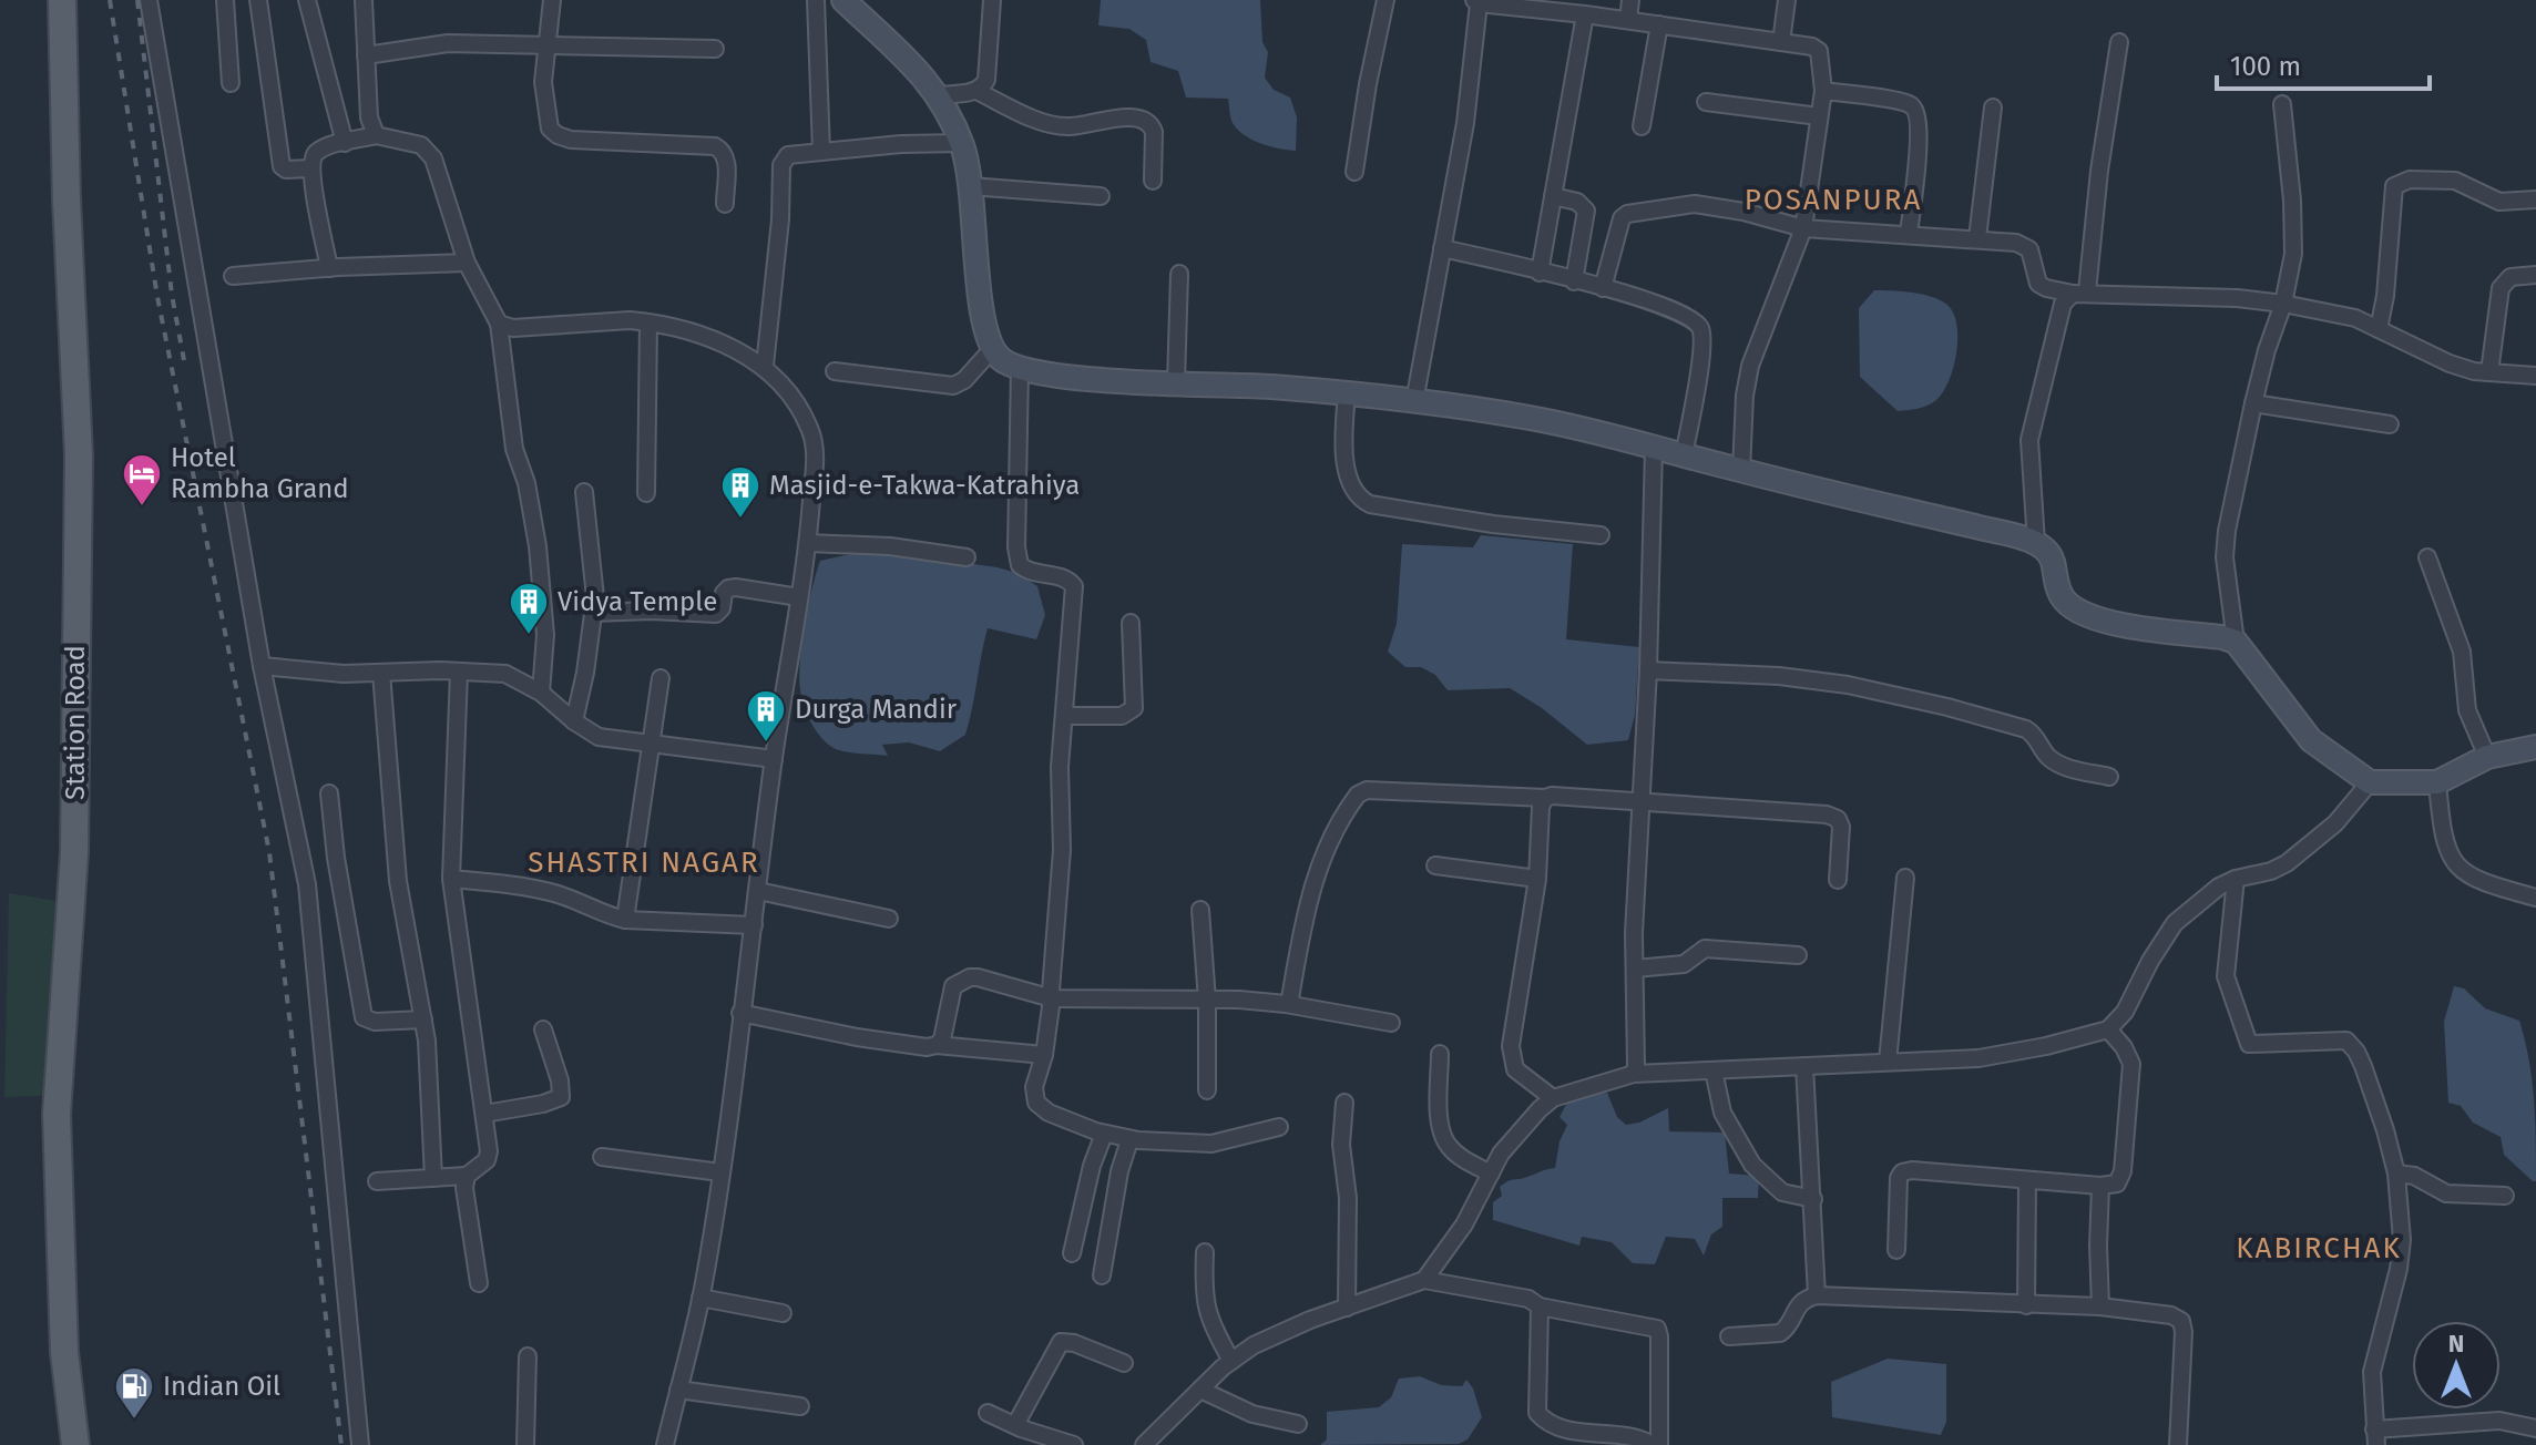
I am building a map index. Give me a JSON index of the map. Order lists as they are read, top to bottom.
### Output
{
  "streets": {
    "main road": ["Station Road"]
  },
  "districts": ["POSANPURA", "SHASTRI NAGAR", "KABIRCHAK"],
  "places": {
    "hotel": ["Hotel Rambha Grand"],
    "building": ["Masjid-e-Takwa-Katrahiya", "Vidya Temple", "Durga Mandir"],
    "fuel station": ["Indian Oil"]
  },
  "scale_bar": "100 m",
  "north": "top"
}
